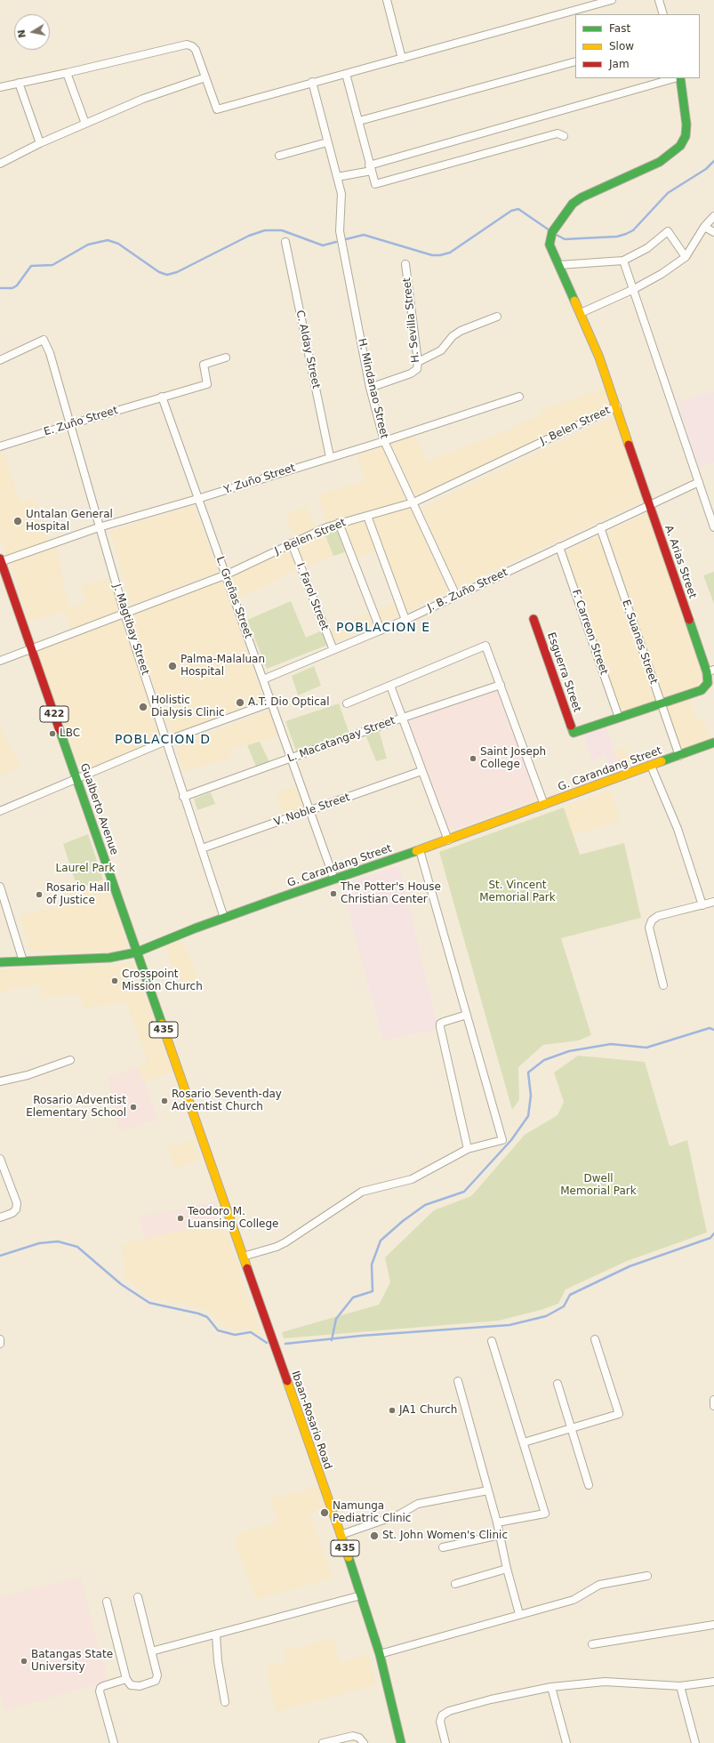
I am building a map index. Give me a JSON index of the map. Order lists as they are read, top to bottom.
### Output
{
  "streets": {
    "main road": [
      "A. Arias Street",
      "Esguerra Street",
      "422",
      "G. Carandang Street",
      "Gualberto Avenue",
      "435",
      "Ibaan-Rosario Road"
    ],
    "street": [
      "H. Sevilla Street",
      "C. Alday Street",
      "H. Mindanao Street",
      "E. Zuño Street",
      "J. Belen Street",
      "Y. Zuño Street",
      "J. B. Zuño Street",
      "I. Farol Street",
      "L. Greñas Street",
      "J. Magtibay Street",
      "F. Carreon Street",
      "E. Suanes Street",
      "L. Macatangay Street",
      "V. Noble Street"
    ]
  },
  "crossings": [
    ["H. Sevilla Street", "H. Mindanao Street"],
    ["C. Alday Street", "Y. Zuño Street"],
    ["H. Mindanao Street", "J. Belen Street"],
    ["H. Mindanao Street", "Y. Zuño Street"],
    ["H. Mindanao Street", "J. B. Zuño Street"],
    ["E. Zuño Street", "L. Greñas Street"],
    ["E. Zuño Street", "J. Magtibay Street"],
    ["J. Belen Street", "A. Arias Street"],
    ["J. Belen Street", "I. Farol Street"],
    ["J. Belen Street", "L. Greñas Street"],
    ["J. Belen Street", "J. Magtibay Street"],
    ["J. Belen Street", "Gualberto Avenue"],
    ["Y. Zuño Street", "L. Greñas Street"],
    ["Y. Zuño Street", "J. Magtibay Street"],
    ["Y. Zuño Street", "Gualberto Avenue"],
    ["A. Arias Street", "J. B. Zuño Street"],
    ["A. Arias Street", "F. Carreon Street"],
    ["A. Arias Street", "E. Suanes Street"],
    ["A. Arias Street", "Esguerra Street"],
    ["J. B. Zuño Street", "I. Farol Street"],
    ["J. B. Zuño Street", "L. Greñas Street"],
    ["J. B. Zuño Street", "F. Carreon Street"],
    ["J. B. Zuño Street", "E. Suanes Street"],
    ["L. Greñas Street", "L. Macatangay Street"],
    ["L. Greñas Street", "G. Carandang Street"],
    ["L. Greñas Street", "V. Noble Street"],
    ["J. Magtibay Street", "L. Macatangay Street"],
    ["J. Magtibay Street", "G. Carandang Street"],
    ["J. Magtibay Street", "V. Noble Street"],
    ["E. Suanes Street", "G. Carandang Street"],
    ["G. Carandang Street", "Gualberto Avenue"],
    ["Gualberto Avenue", "Ibaan-Rosario Road"]
  ],
  "districts": ["POBLACION E", "POBLACION D"],
  "parks": ["Laurel Park", "St. Vincent Memorial Park", "Dwell Memorial Park"],
  "places": [
    "Untalan General Hospital",
    "Palma-Malaluan Hospital",
    "A.T. Dio Optical",
    "Holistic Dialysis Clinic",
    "LBC",
    "Saint Joseph College",
    "The Potter's House Christian Center",
    "Rosario Hall of Justice",
    "Crosspoint Mission Church",
    "Rosario Seventh-day Adventist Church",
    "Rosario Adventist Elementary School",
    "Teodoro M. Luansing College",
    "JA1 Church",
    "Namunga Pediatric Clinic",
    "St. John Women's Clinic",
    "Batangas State University"
  ],
  "legend": ["Fast", "Slow", "Jam"],
  "north": "left"
}
